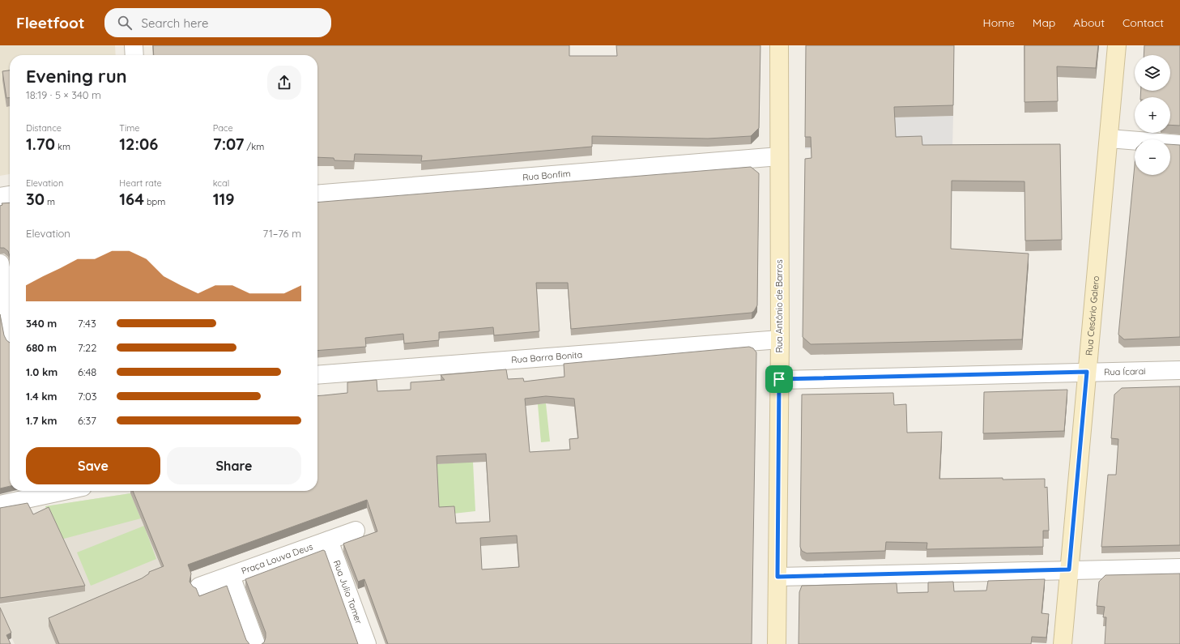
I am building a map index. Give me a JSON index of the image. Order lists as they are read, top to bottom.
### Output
{
  "streets": {
    "main road": ["Rua Antônio de Barros", "Rua Cesário Galero"],
    "street": [
      "Rua Bonfim",
      "Rua Barra Bonita",
      "Rua Ícarai",
      "Praça Louva Deus",
      "Rua Julio Tamer"
    ]
  },
  "crossings": [
    ["Rua Bonfim", "Rua Antônio de Barros"],
    ["Rua Antônio de Barros", "Rua Barra Bonita"],
    ["Rua Antônio de Barros", "Rua Ícarai"],
    ["Rua Cesário Galero", "Rua Ícarai"],
    ["Praça Louva Deus", "Rua Julio Tamer"]
  ],
  "page": {
    "header": "Fleetfoot",
    "search": "Search here",
    "nav": [
      "Home",
      "Map",
      "About",
      "Contact"
    ],
    "map_buttons": ["+", "−"],
    "heading": ["Evening run", "18:19 · 5 × 340 m"],
    "stats": [
      ["Distance", "1.70 km"],
      ["Time", "12:06"],
      ["Pace", "7:07 /km"],
      ["Elevation", "30 m"],
      ["Heart rate", "164 bpm"],
      ["kcal", "119"]
    ],
    "chart": ["Elevation", "71–76 m"],
    "list": [
      {
        "name": "340 m",
        "note": "7:43"
      },
      {
        "name": "680 m",
        "note": "7:22"
      },
      {
        "name": "1.0 km",
        "note": "6:48"
      },
      {
        "name": "1.4 km",
        "note": "7:03"
      },
      {
        "name": "1.7 km",
        "note": "6:37"
      }
    ],
    "buttons": ["Save", "Share"]
  }
}
